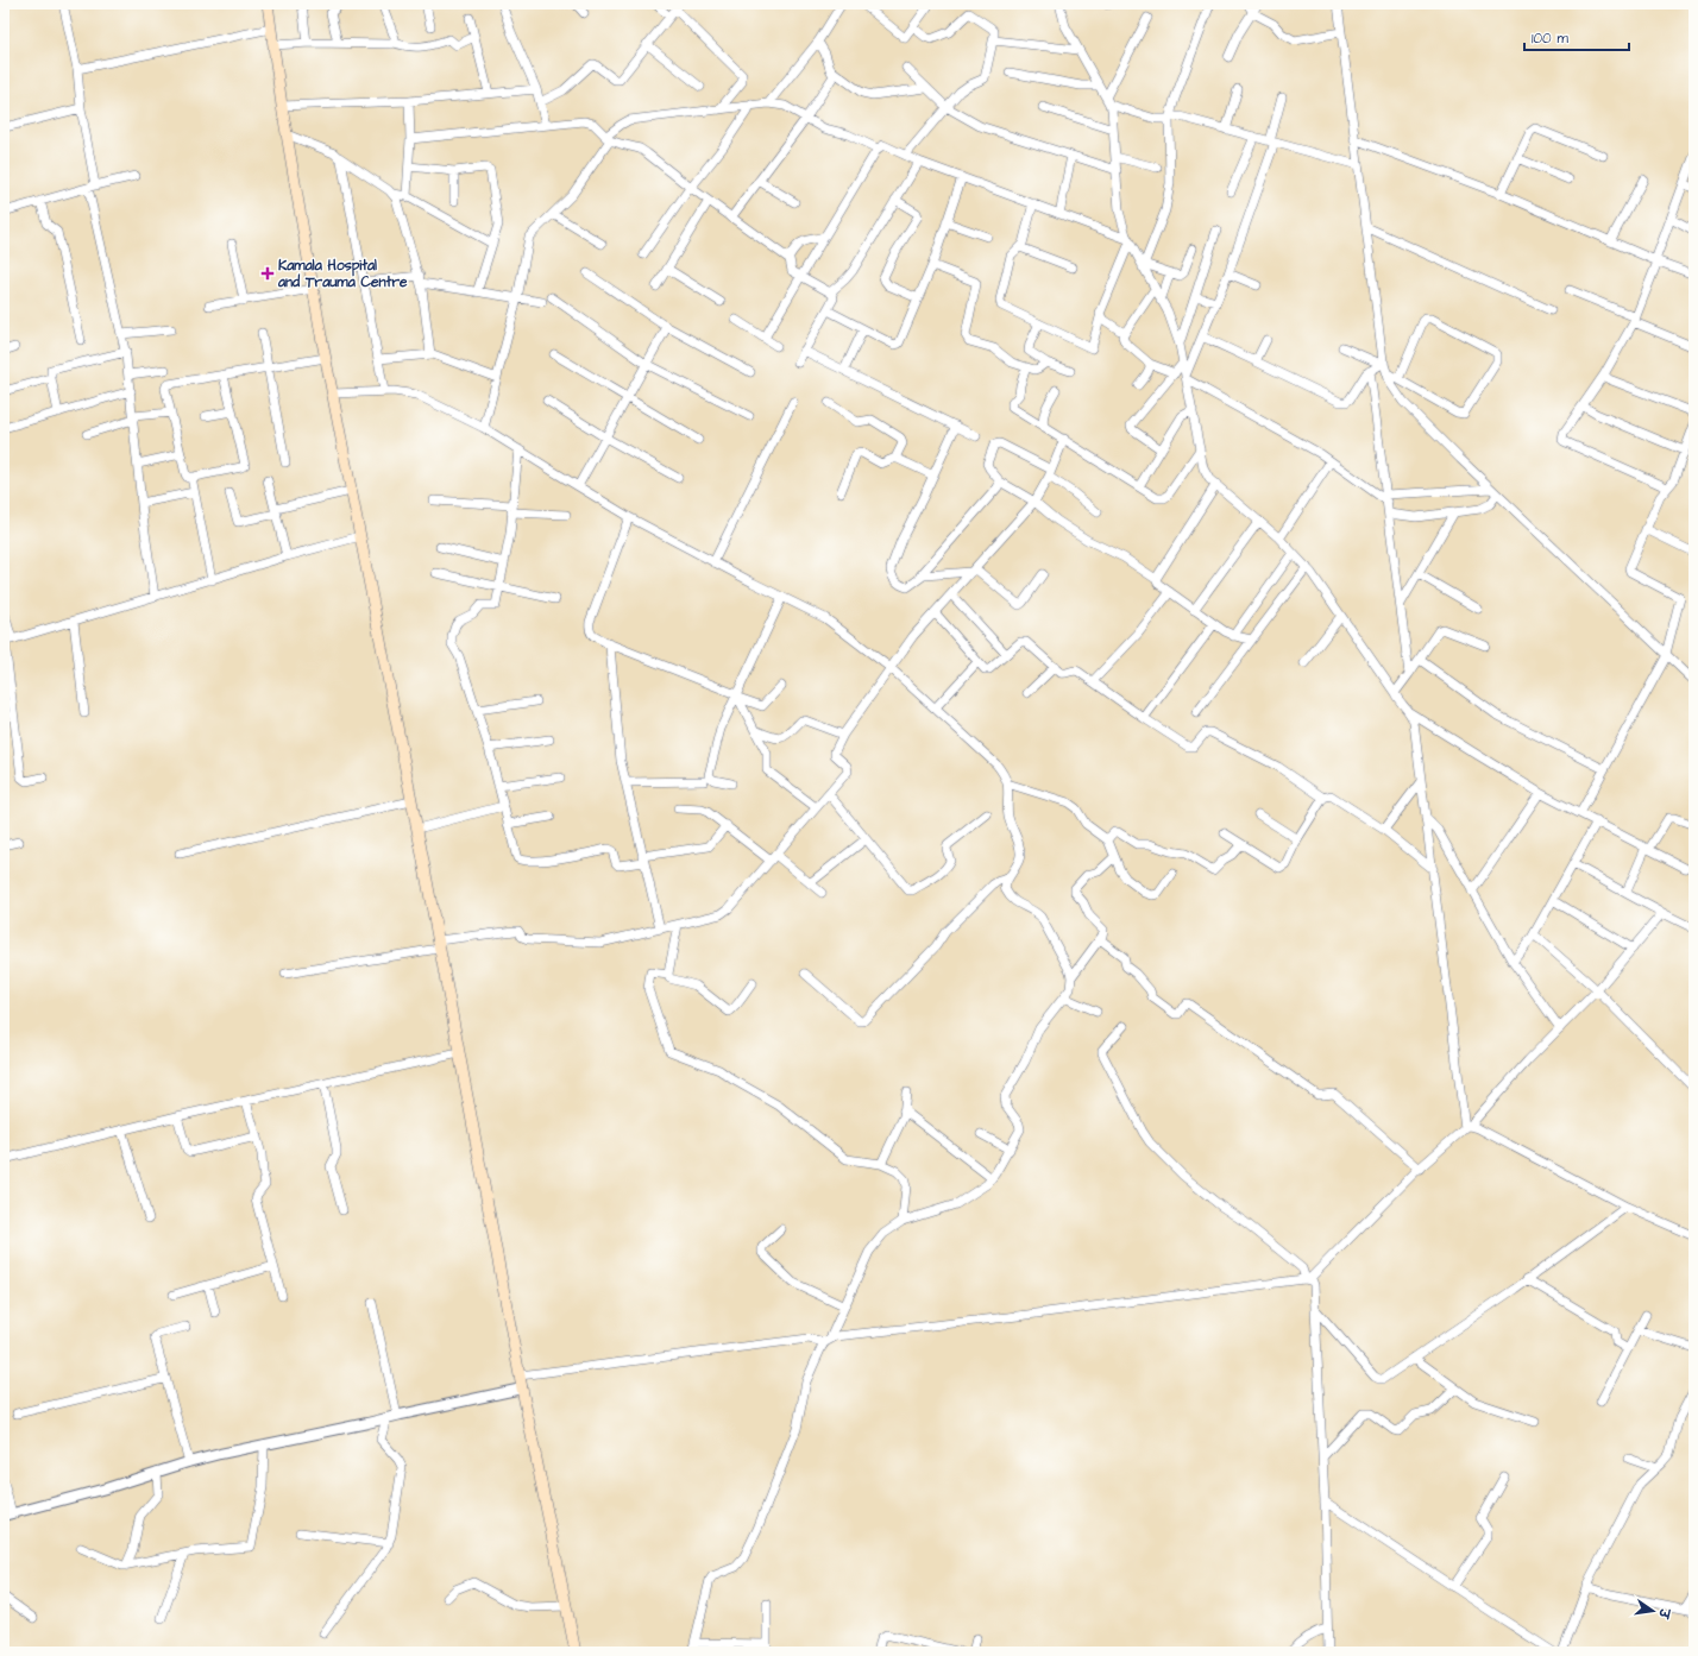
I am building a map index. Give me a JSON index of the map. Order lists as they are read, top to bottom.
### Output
{
  "places": {
    "health": ["Kamala Hospital and Trauma Centre"]
  },
  "scale_bar": "100 m",
  "north": "right"
}
